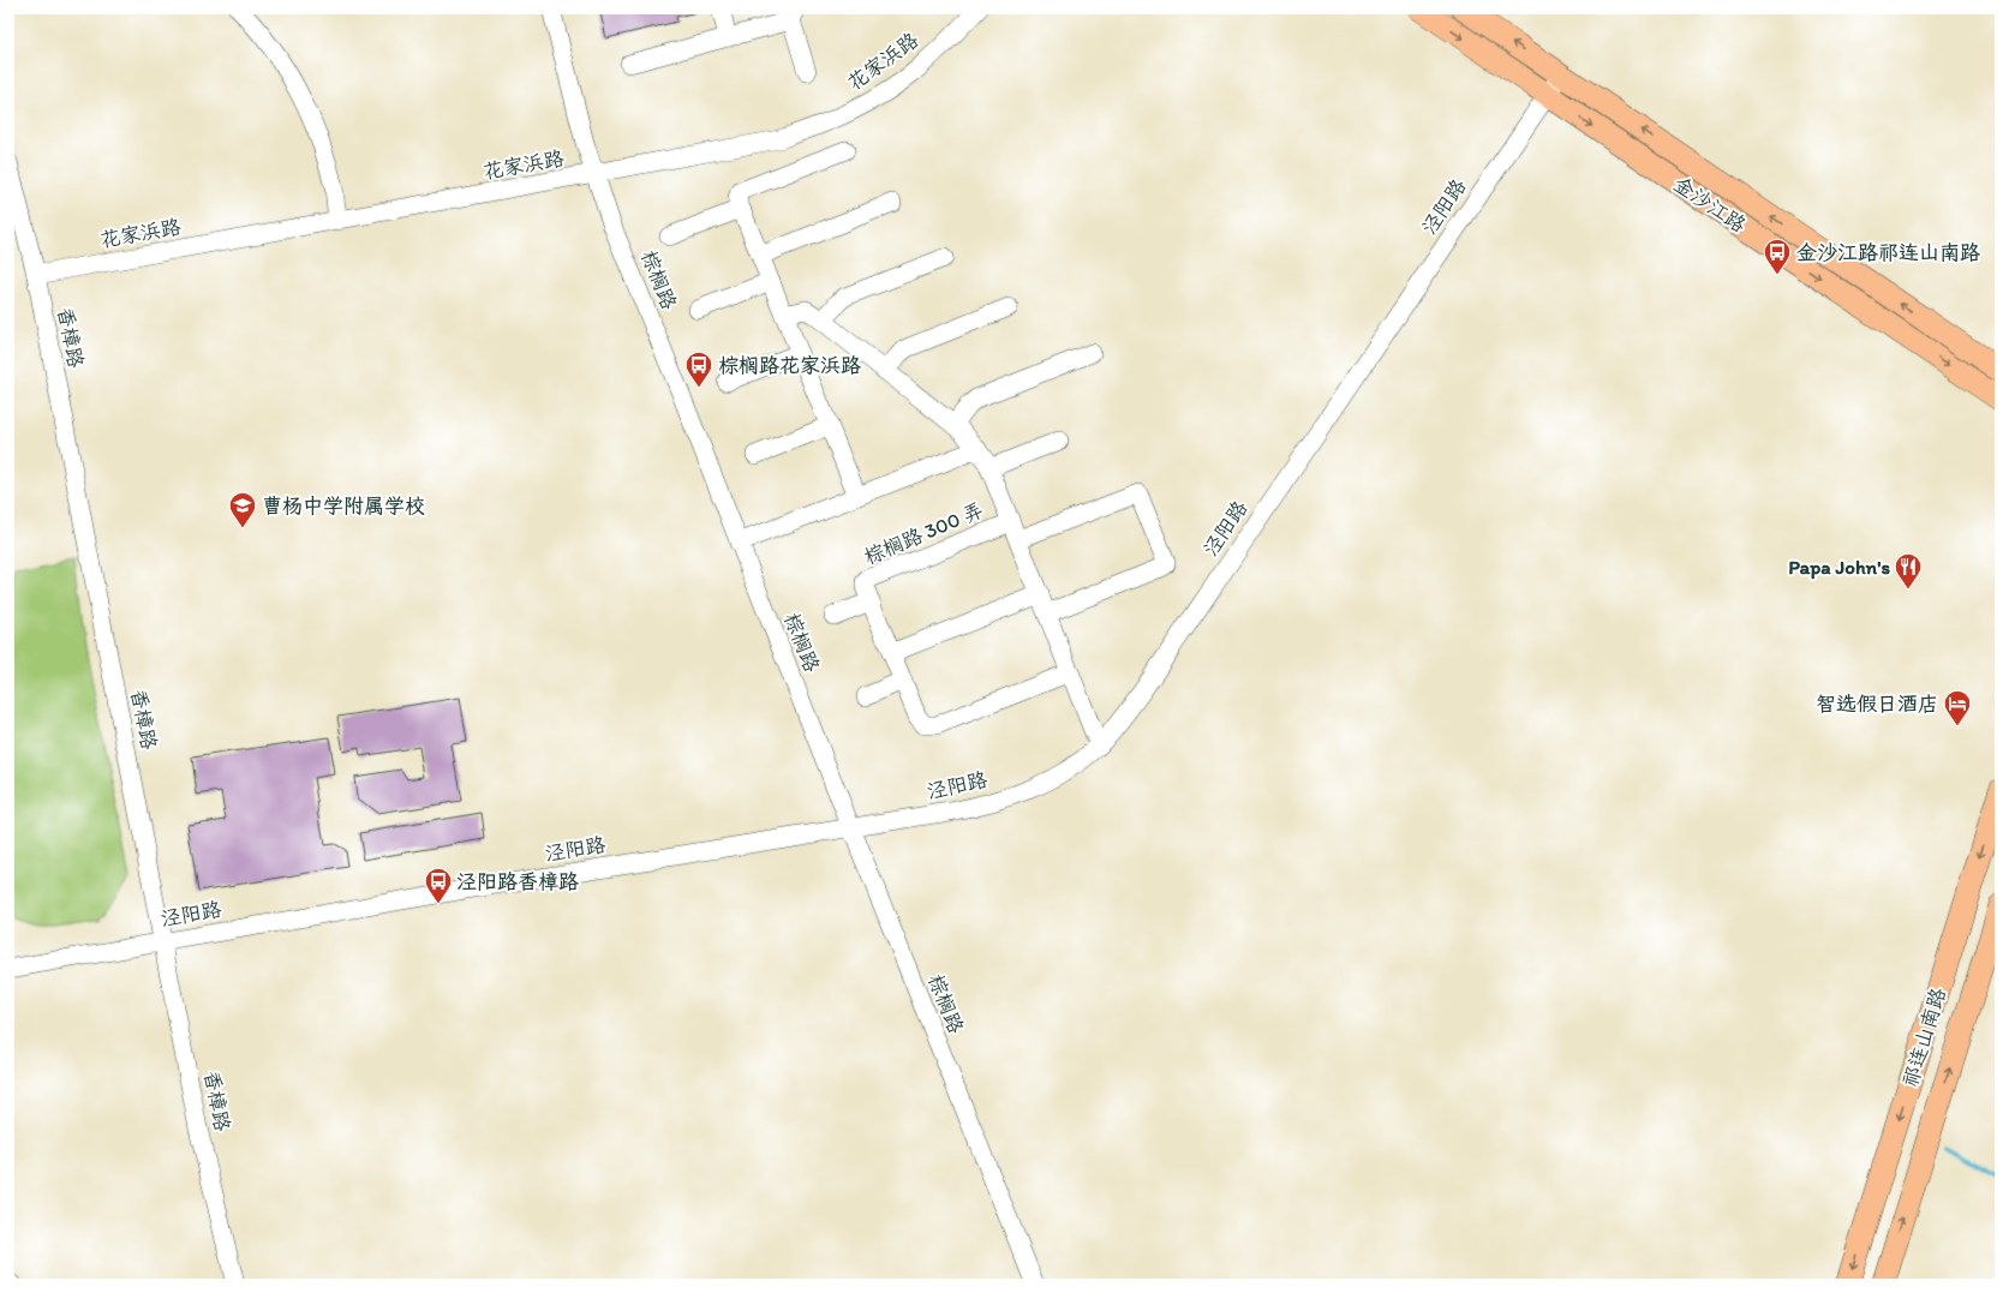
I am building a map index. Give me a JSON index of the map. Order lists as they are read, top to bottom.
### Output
{
  "streets": {
    "main road": ["金沙江路", "祁连山南路"],
    "street": [
      "花家浜路",
      "泾阳路",
      "棕榈路",
      "香樟路",
      "棕榈路 300 弄"
    ]
  },
  "crossings": [
    ["花家浜路", "棕榈路"],
    ["花家浜路", "香樟路"],
    ["金沙江路", "泾阳路"],
    ["泾阳路", "棕榈路"],
    ["泾阳路", "香樟路"]
  ],
  "places": {
    "bus stop": ["金沙江路祁连山南路", "棕榈路花家浜路", "泾阳路香樟路"],
    "school or university": ["曹杨中学附属学校"],
    "restaurant": ["Papa John's"],
    "hotel": ["智选假日酒店"]
  }
}
